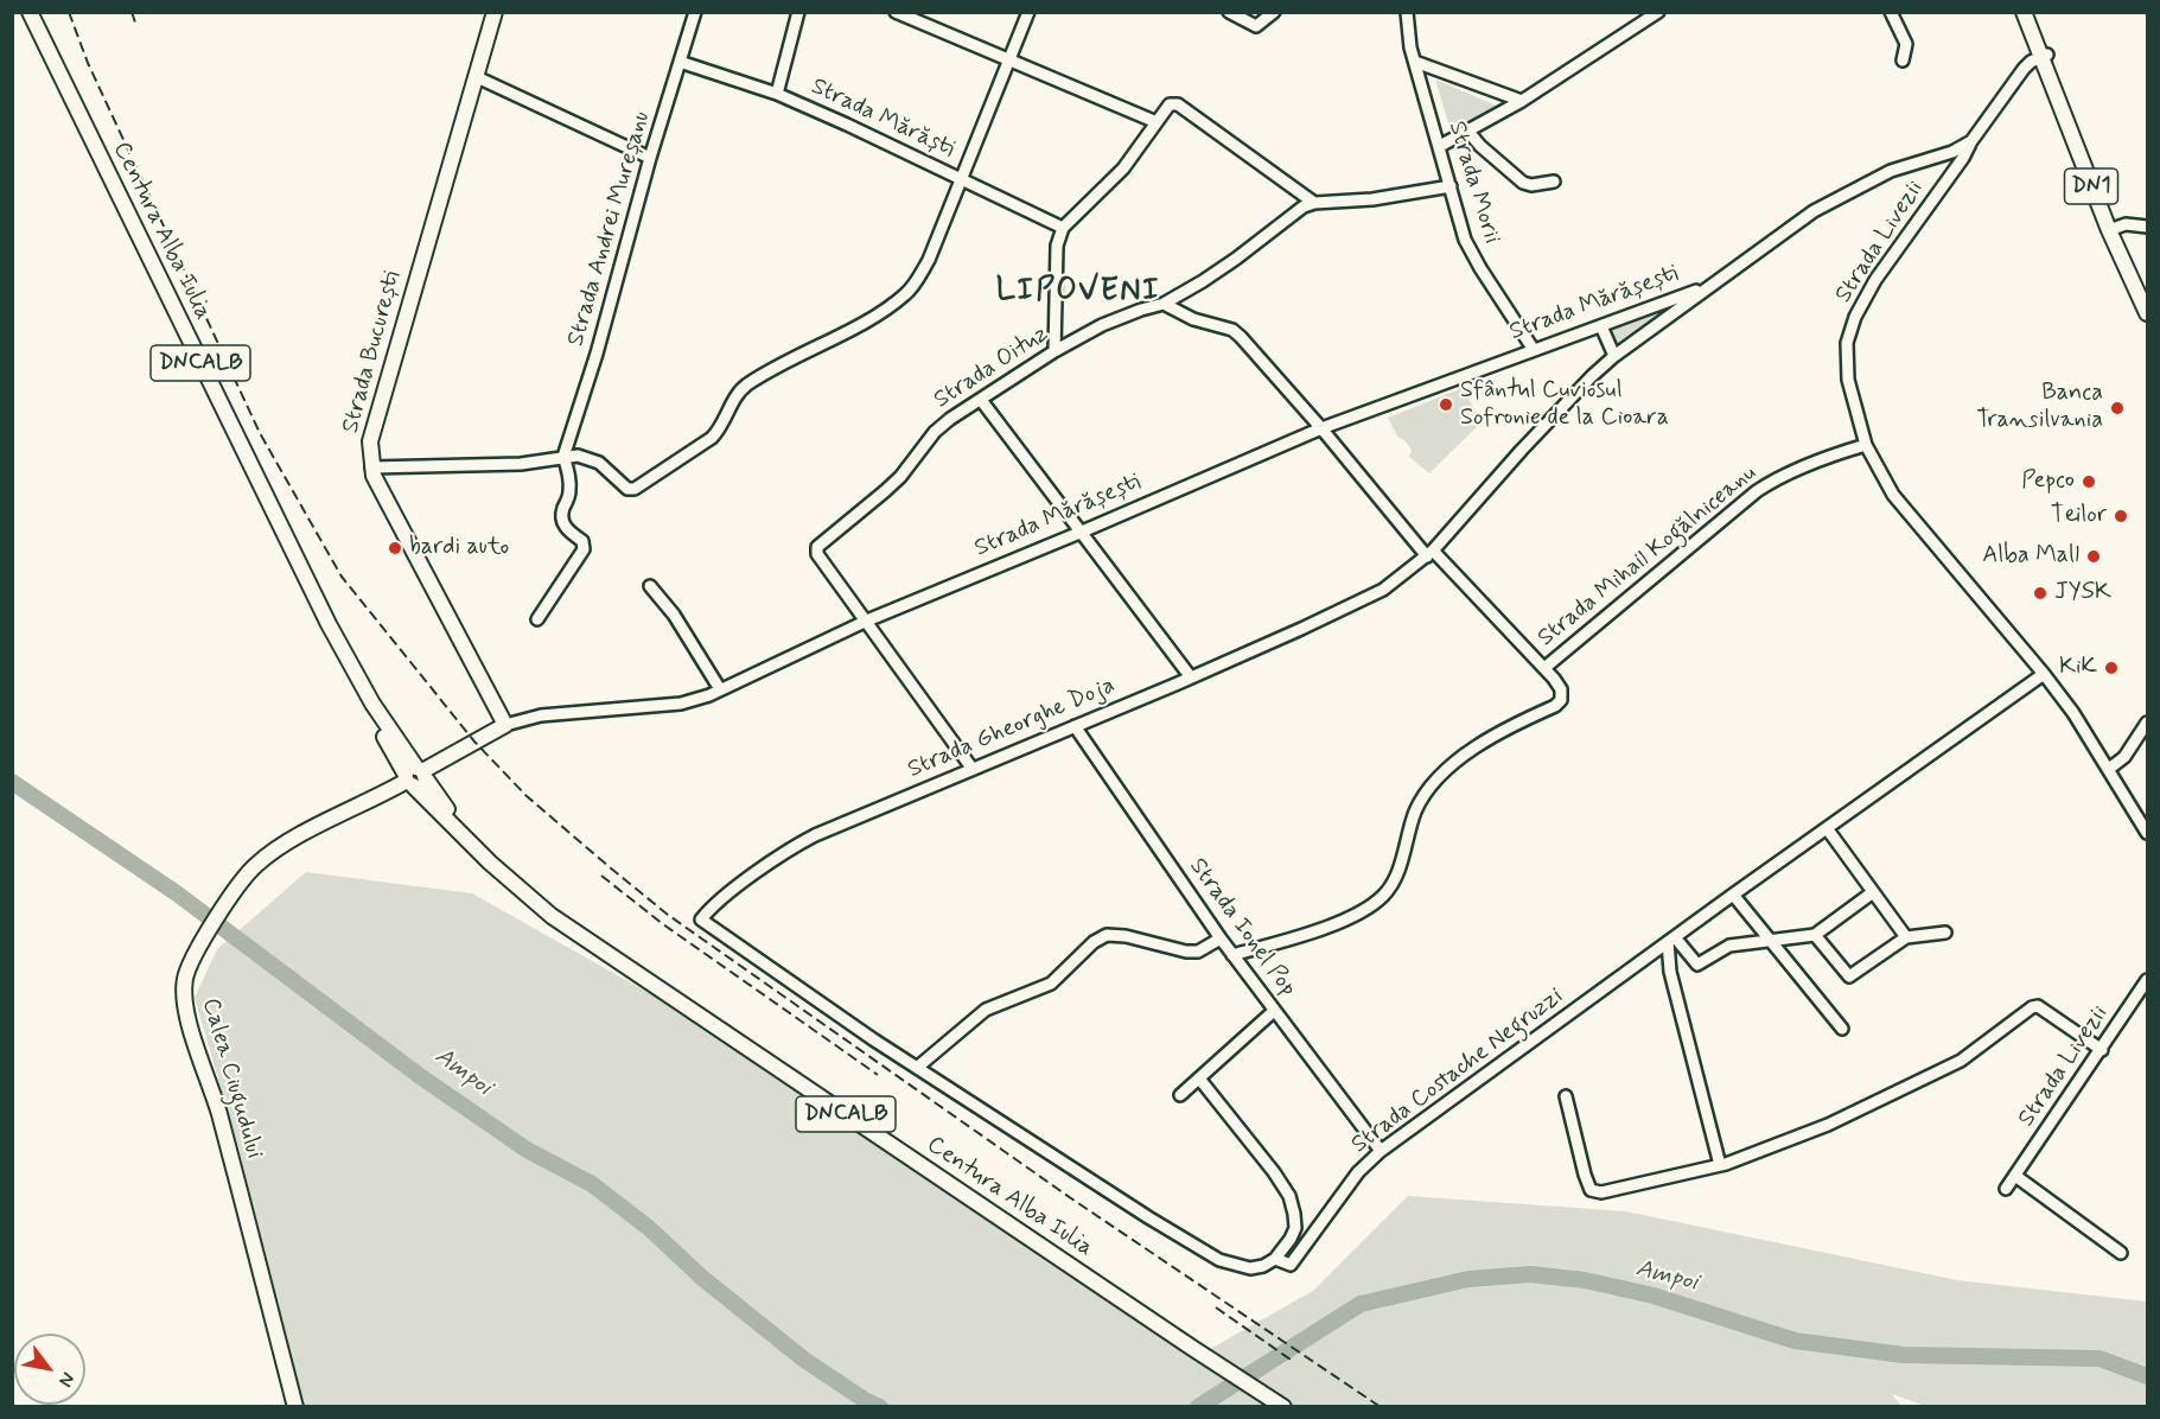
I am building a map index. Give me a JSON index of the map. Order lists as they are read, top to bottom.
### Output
{
  "streets": {
    "main road": [
      "DN1",
      "Centura Alba Iulia",
      "Strada Mărășești",
      "Strada București",
      "DNCALB",
      "Calea Ciugudului"
    ],
    "street": [
      "Strada Mărăști",
      "Strada Morii",
      "Strada Andrei Mureșanu",
      "Strada Livezii",
      "Strada Oituz",
      "Strada Mihail Kogălniceanu",
      "Strada Gheorghe Doja",
      "Strada Ionel Pop",
      "Strada Costache Negruzzi"
    ]
  },
  "crossings": [
    ["Strada Mărăști", "Strada Andrei Mureșanu"],
    ["Strada Morii", "Strada Mărășești"],
    ["DN1", "Strada Gheorghe Doja"],
    ["Centura Alba Iulia", "Strada Mărășești"],
    ["Centura Alba Iulia", "Calea Ciugudului"],
    ["Strada Livezii", "Strada Mihail Kogălniceanu"],
    ["Strada Livezii", "Strada Gheorghe Doja"],
    ["Strada Livezii", "Strada Costache Negruzzi"],
    ["Strada Mărășești", "Strada București"],
    ["Strada Mărășești", "Strada Oituz"],
    ["Strada Mărășești", "Strada Gheorghe Doja"],
    ["Strada Mărășești", "Calea Ciugudului"],
    ["Strada Mihail Kogălniceanu", "Strada Ionel Pop"],
    ["Strada Gheorghe Doja", "Strada Ionel Pop"],
    ["Strada Gheorghe Doja", "Strada Costache Negruzzi"],
    ["Strada Ionel Pop", "Strada Costache Negruzzi"]
  ],
  "districts": ["LIPOVENI"],
  "water": ["Ampoi"],
  "places": [
    "Sfântul Cuviosul Sofronie de la Cioara",
    "Banca Transilvania",
    "Pepco",
    "Teilor",
    "bardi auto",
    "Alba Mall",
    "JYSK",
    "KiK"
  ],
  "north": "bottom right"
}
